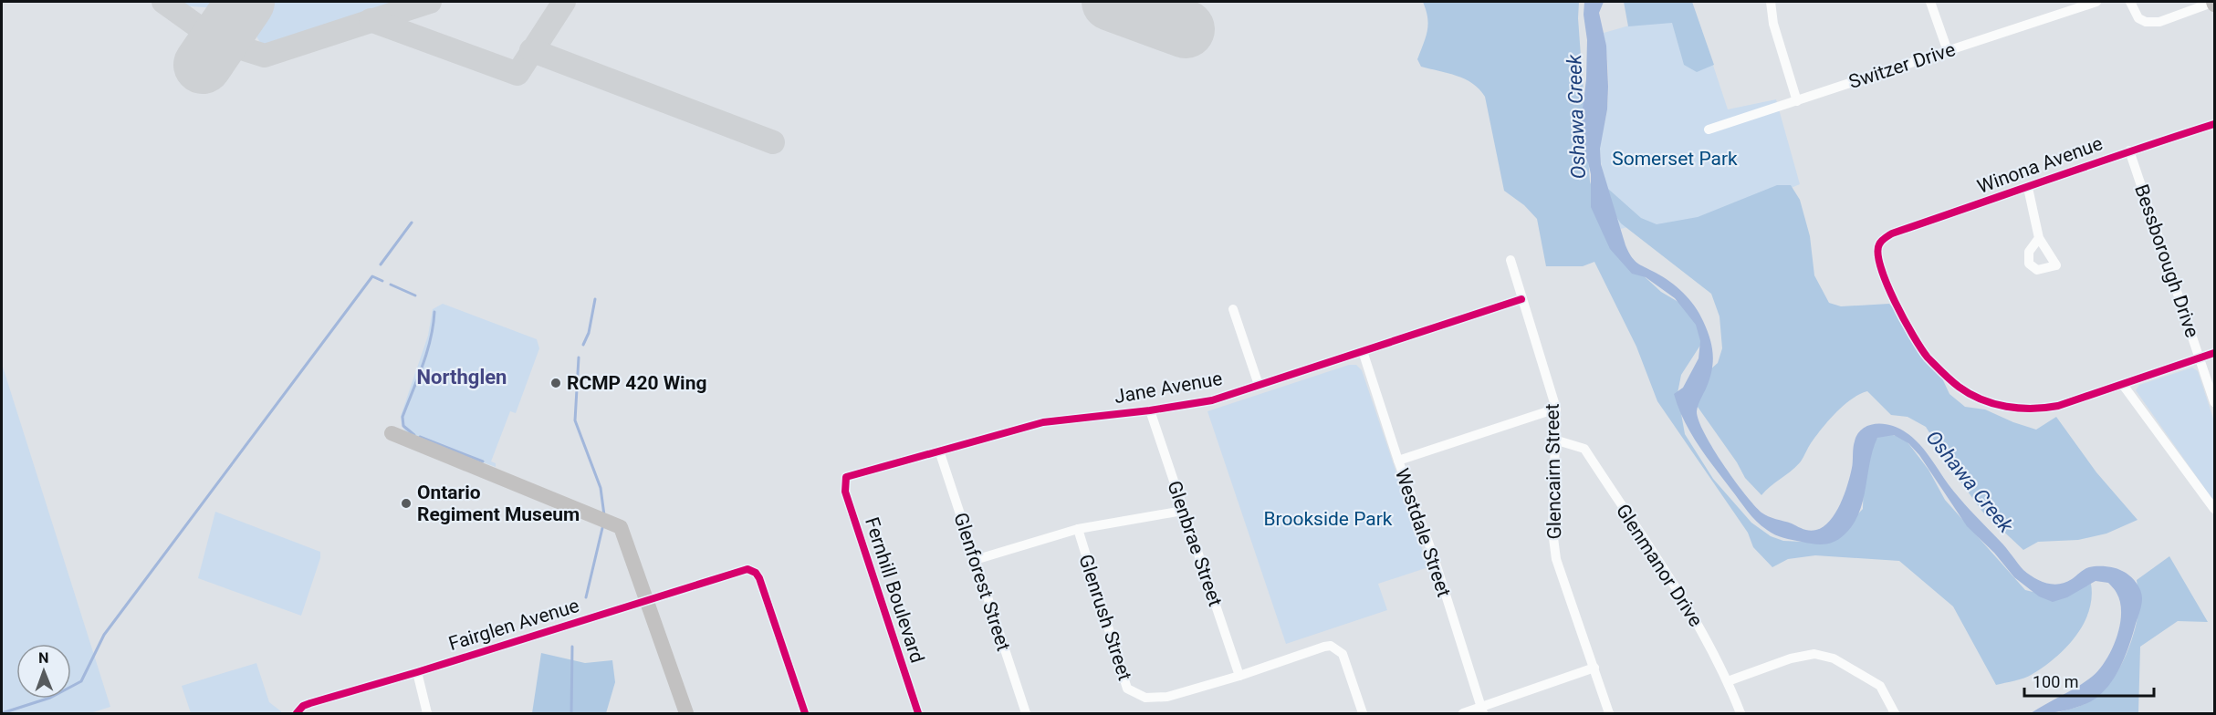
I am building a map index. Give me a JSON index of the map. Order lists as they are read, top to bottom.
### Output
{
  "streets": {
    "street": [
      "Switzer Drive",
      "Winona Avenue",
      "Bessborough Drive",
      "Jane Avenue",
      "Glencairn Street",
      "Westdale Street",
      "Glenbrae Street",
      "Glenmanor Drive",
      "Glenforest Street",
      "Fernhill Boulevard",
      "Glenrush Street",
      "Fairglen Avenue"
    ]
  },
  "crossings": [
    ["Winona Avenue", "Bessborough Drive"],
    ["Jane Avenue", "Glencairn Street"],
    ["Jane Avenue", "Westdale Street"],
    ["Jane Avenue", "Glenbrae Street"],
    ["Jane Avenue", "Glenforest Street"],
    ["Jane Avenue", "Fernhill Boulevard"],
    ["Glencairn Street", "Glenmanor Drive"],
    ["Glenbrae Street", "Glenrush Street"]
  ],
  "districts": ["Northglen"],
  "water": ["Oshawa Creek"],
  "parks": ["Somerset Park", "Brookside Park"],
  "places": ["RCMP 420 Wing", "Ontario Regiment Museum"],
  "scale_bar": "100 m",
  "north": "top"
}
